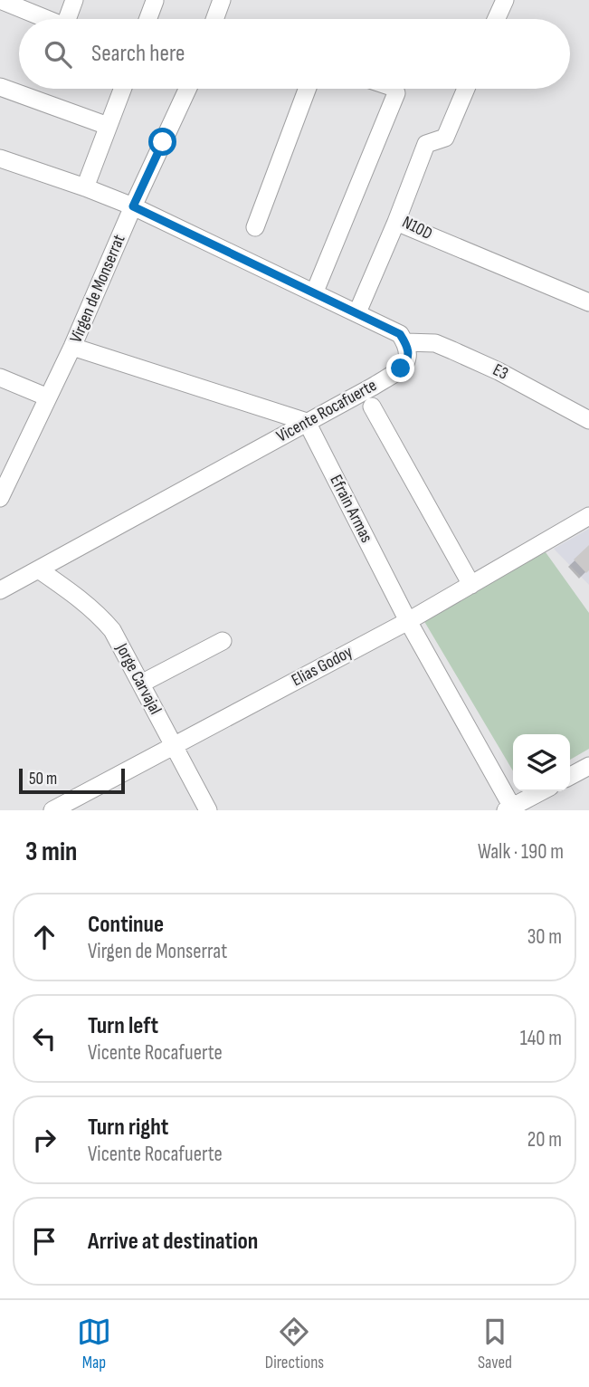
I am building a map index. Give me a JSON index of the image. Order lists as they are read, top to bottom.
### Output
{
  "streets": {
    "street": [
      "N10D",
      "Virgen de Monserrat",
      "E3",
      "Vicente Rocafuerte",
      "Efrain Armas",
      "Elias Godoy",
      "Jorge Carvajal"
    ]
  },
  "crossings": [
    ["E3", "Vicente Rocafuerte"],
    ["Vicente Rocafuerte", "Efrain Armas"],
    ["Vicente Rocafuerte", "Jorge Carvajal"],
    ["Efrain Armas", "Elias Godoy"],
    ["Elias Godoy", "Jorge Carvajal"]
  ],
  "scale_bar": "50 m",
  "page": {
    "search": "Search here",
    "scale": "50 m",
    "heading": ["3 min", "Walk · 190 m"],
    "list": [
      ["Continue", "Virgen de Monserrat", "30 m"],
      ["Turn left", "Vicente Rocafuerte", "140 m"],
      ["Turn right", "Vicente Rocafuerte", "20 m"],
      "Arrive at destination"
    ],
    "nav": ["Map", "Directions", "Saved"]
  }
}
